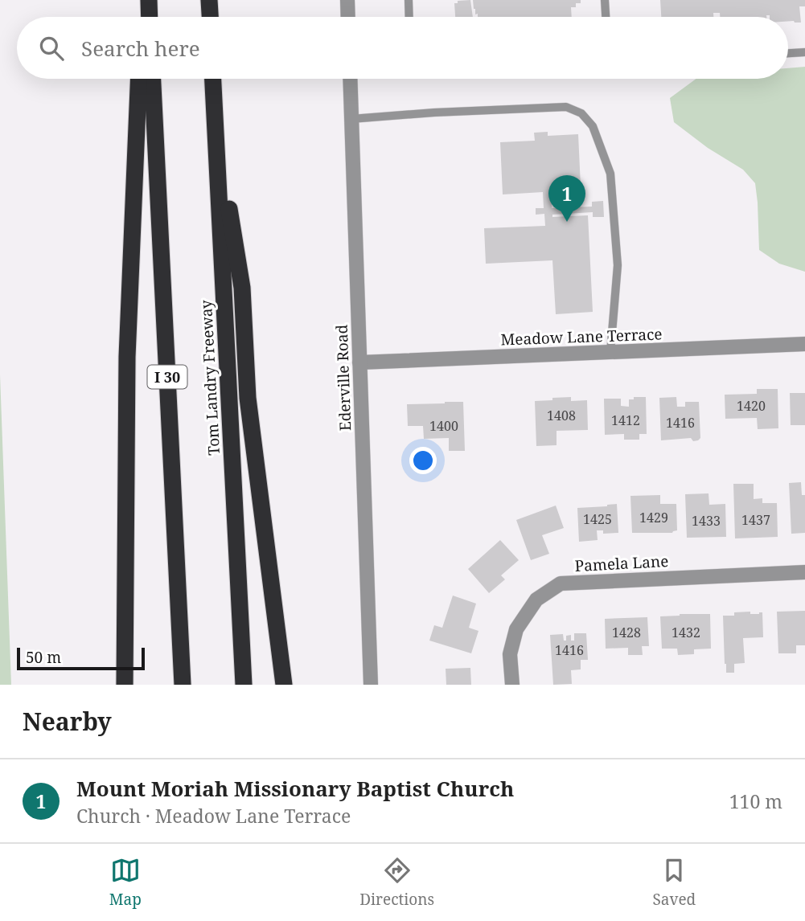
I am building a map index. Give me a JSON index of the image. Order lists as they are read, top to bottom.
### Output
{
  "streets": {
    "highway": ["I 30", "Tom Landry Freeway"],
    "street": ["Meadow Lane Terrace", "Ederville Road", "Pamela Lane"]
  },
  "crossings": [
    ["Meadow Lane Terrace", "Ederville Road"]
  ],
  "house_numbers": [
    "1420",
    "1408",
    "1412",
    "1416",
    "1400",
    "1429",
    "1425",
    "1437",
    "1433",
    "1428",
    "1432",
    "1416"
  ],
  "scale_bar": "50 m",
  "page": {
    "search": "Search here",
    "pins": "1",
    "scale": "50 m",
    "heading": "Nearby",
    "list": [
      {
        "mark": "1",
        "name": "Mount Moriah Missionary Baptist Church",
        "note": "Church · Meadow Lane Terrace",
        "value": "110 m"
      }
    ],
    "nav": ["Map", "Directions", "Saved"]
  }
}
